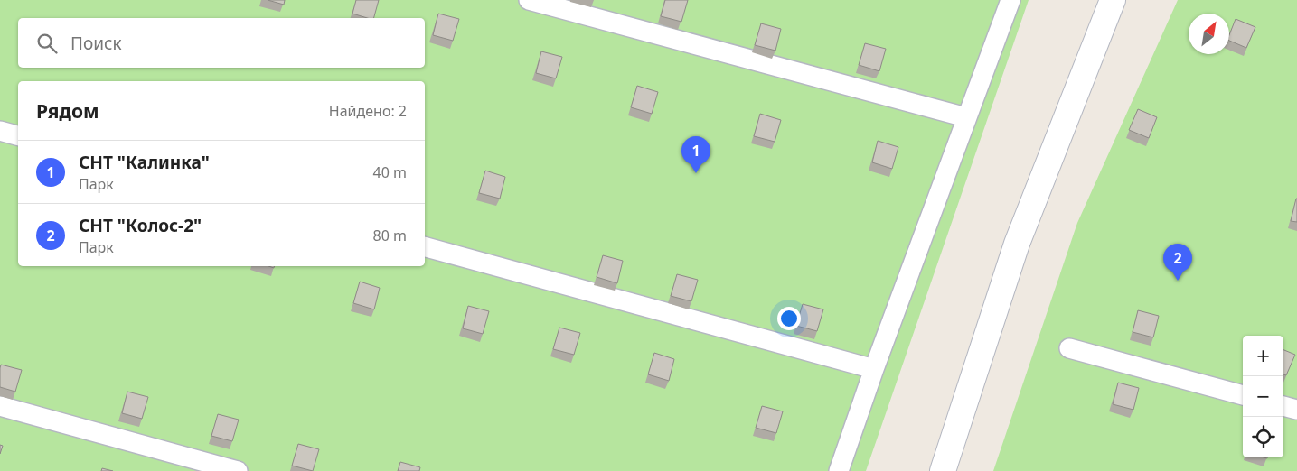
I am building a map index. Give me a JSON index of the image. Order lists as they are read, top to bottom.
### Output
{
  "north": "top right",
  "page": {
    "search": "Поиск",
    "heading": ["Рядом", "Найдено: 2"],
    "pins": ["1", "2"],
    "list": [
      {
        "mark": "1",
        "name": "СНТ \"Калинка\"",
        "note": "Парк",
        "value": "40 m"
      },
      {
        "mark": "2",
        "name": "СНТ \"Колос-2\"",
        "note": "Парк",
        "value": "80 m"
      }
    ],
    "map_buttons": ["+", "−"]
  }
}
